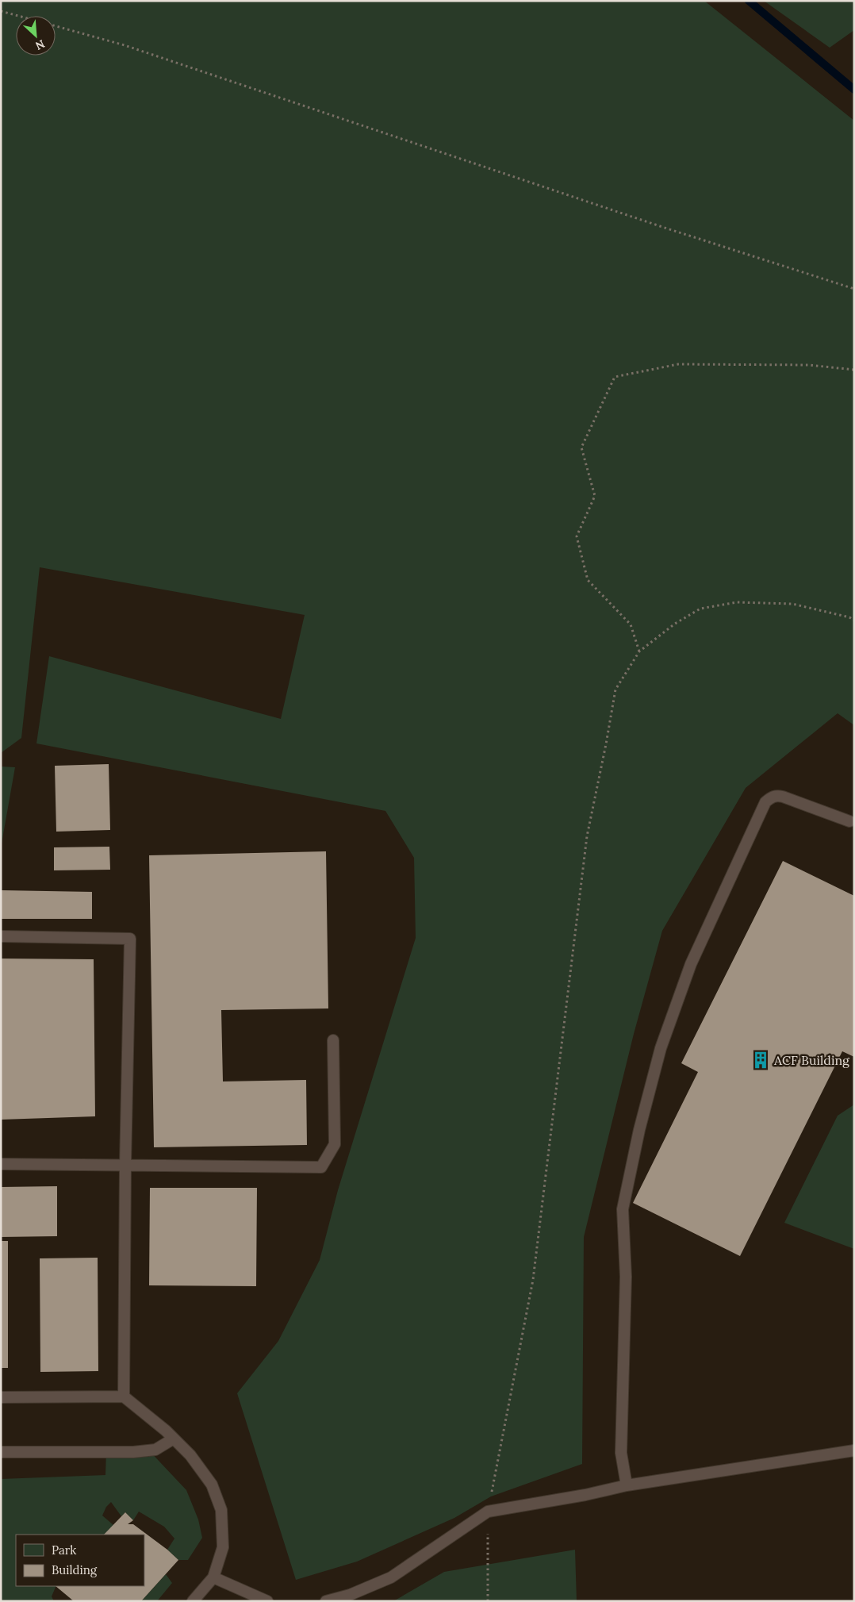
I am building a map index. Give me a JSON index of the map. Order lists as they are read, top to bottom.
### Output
{
  "places": {
    "building": ["ACF Building"]
  },
  "legend": ["Park", "Building"],
  "north": "bottom right"
}
